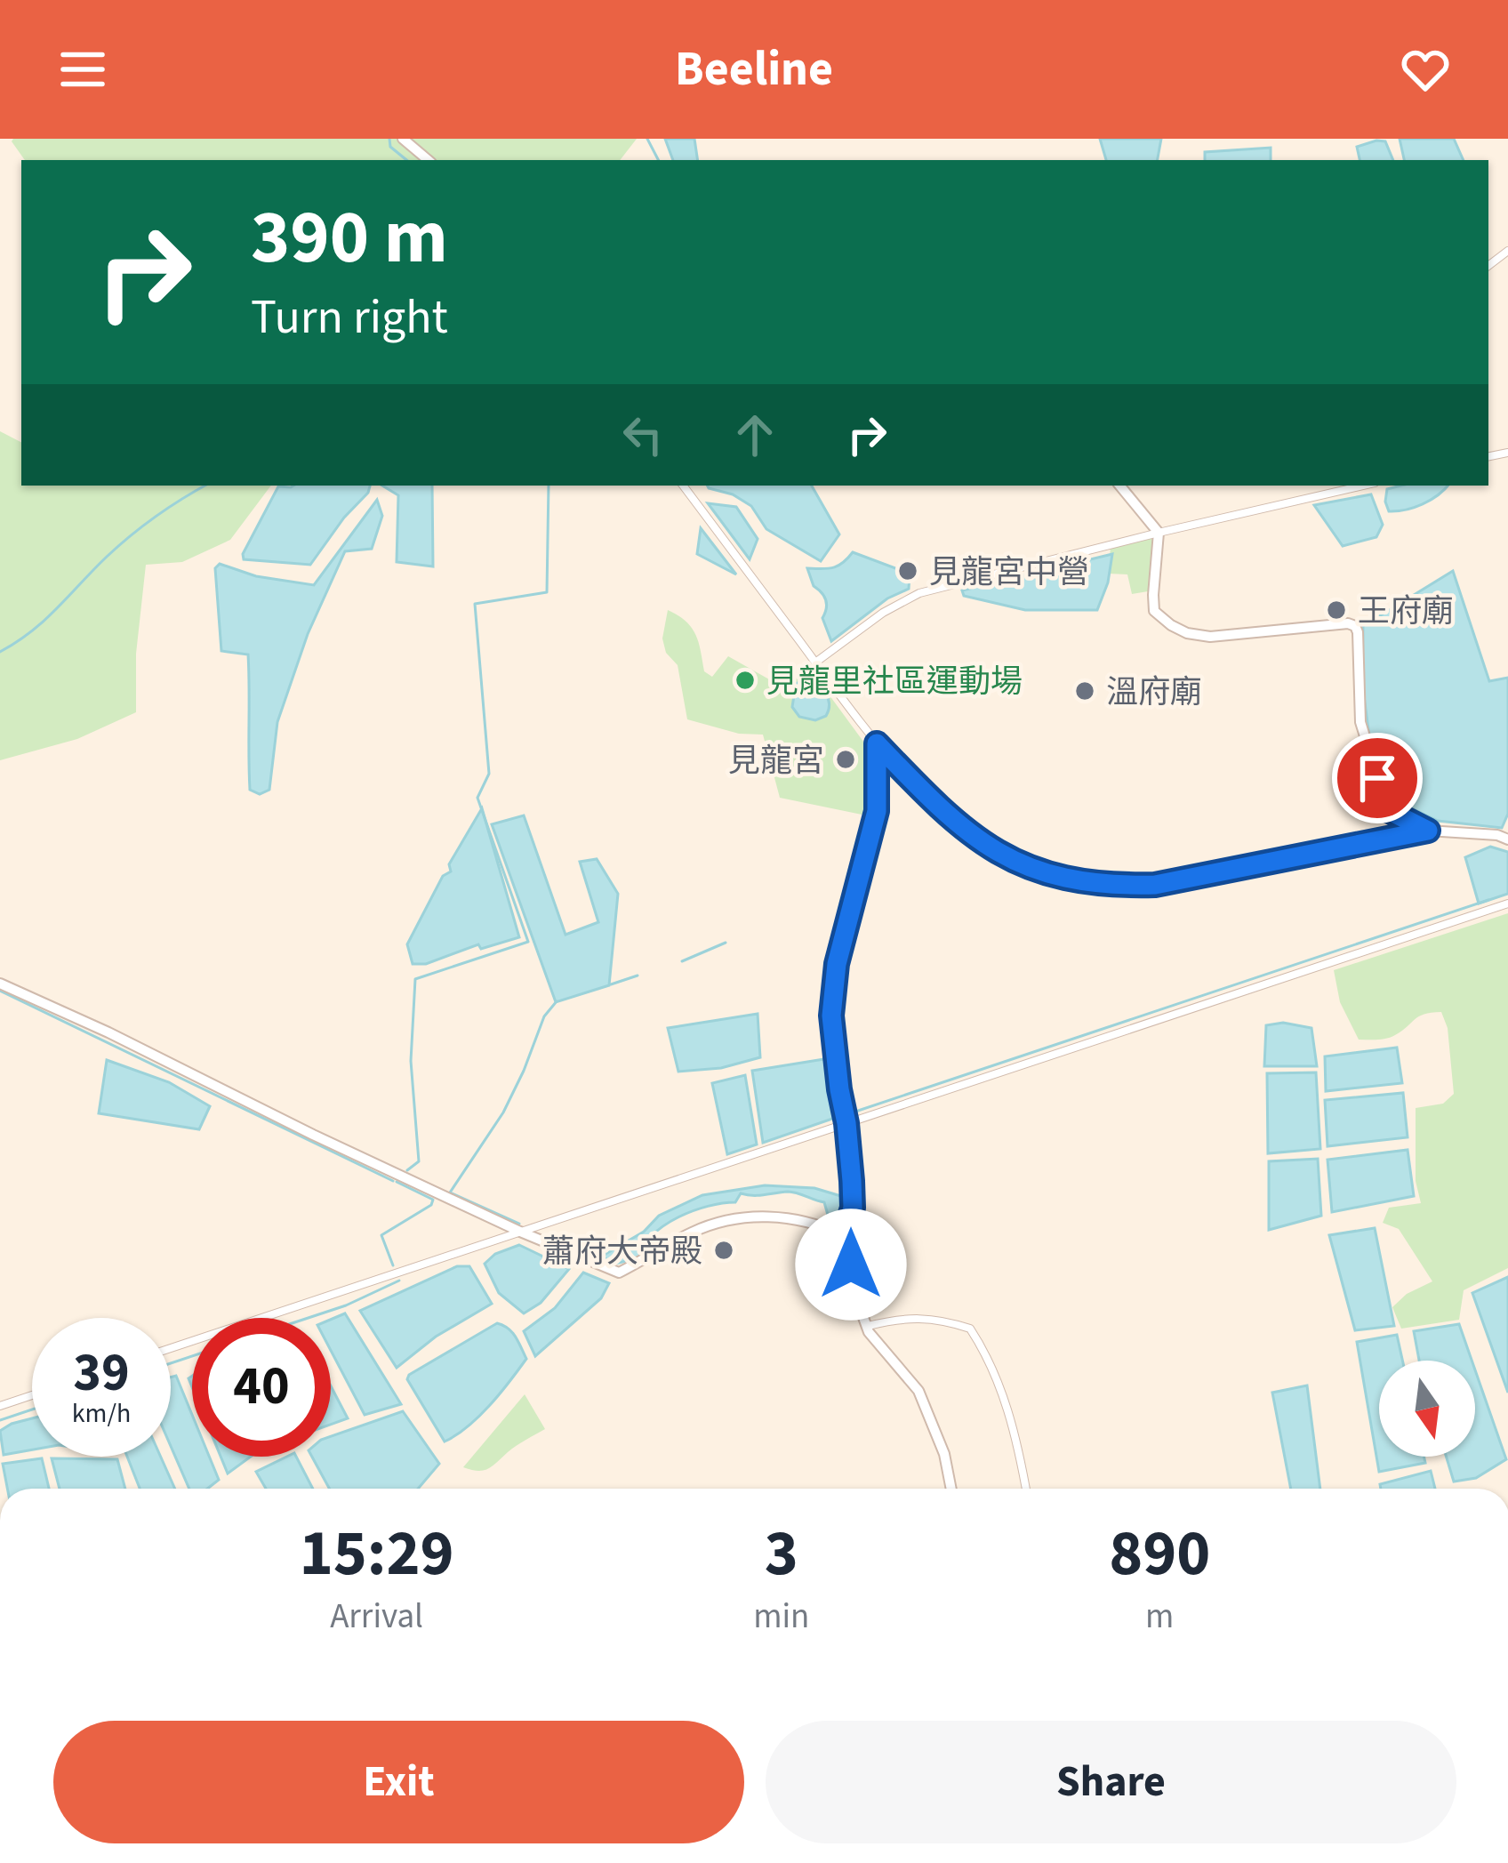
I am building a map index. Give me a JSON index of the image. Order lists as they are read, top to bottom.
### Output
{
  "places": [
    "見龍宮中營",
    "王府廟",
    "見龍里社區運動場",
    "溫府廟",
    "見龍宮",
    "蕭府大帝殿"
  ],
  "north": "bottom",
  "page": {
    "header": "Beeline",
    "turn": ["390 m", "Turn right"],
    "speed": "39 km/h",
    "limit": "40",
    "eta": [
      "15:29",
      "Arrival",
      "3",
      "min",
      "890",
      "m"
    ],
    "buttons": ["Exit", "Share"]
  }
}
